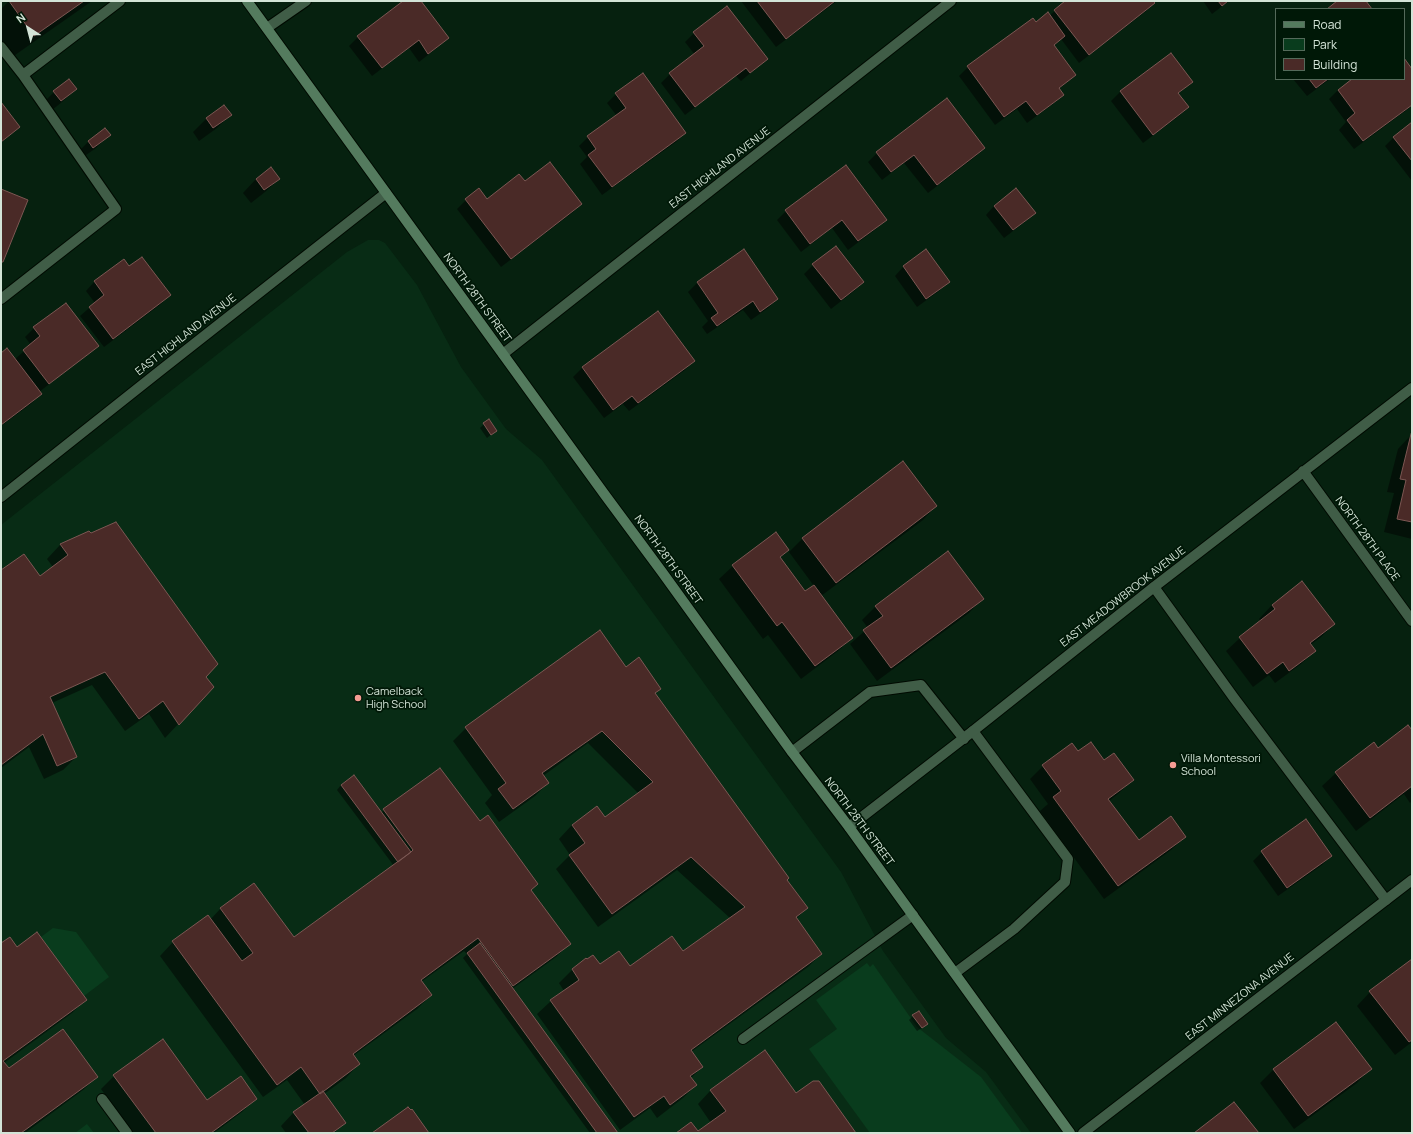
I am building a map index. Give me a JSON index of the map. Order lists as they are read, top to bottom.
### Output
{
  "streets": {
    "street": [
      "EAST HIGHLAND AVENUE",
      "NORTH 28TH STREET",
      "NORTH 28TH PLACE",
      "EAST MEADOWBROOK AVENUE",
      "EAST MINNEZONA AVENUE"
    ]
  },
  "crossings": [
    ["EAST HIGHLAND AVENUE", "NORTH 28TH STREET"],
    ["NORTH 28TH STREET", "EAST MEADOWBROOK AVENUE"],
    ["NORTH 28TH PLACE", "EAST MEADOWBROOK AVENUE"]
  ],
  "places": ["Camelback High School", "Villa Montessori School"],
  "legend": ["Road", "Park", "Building"],
  "north": "top left"
}
